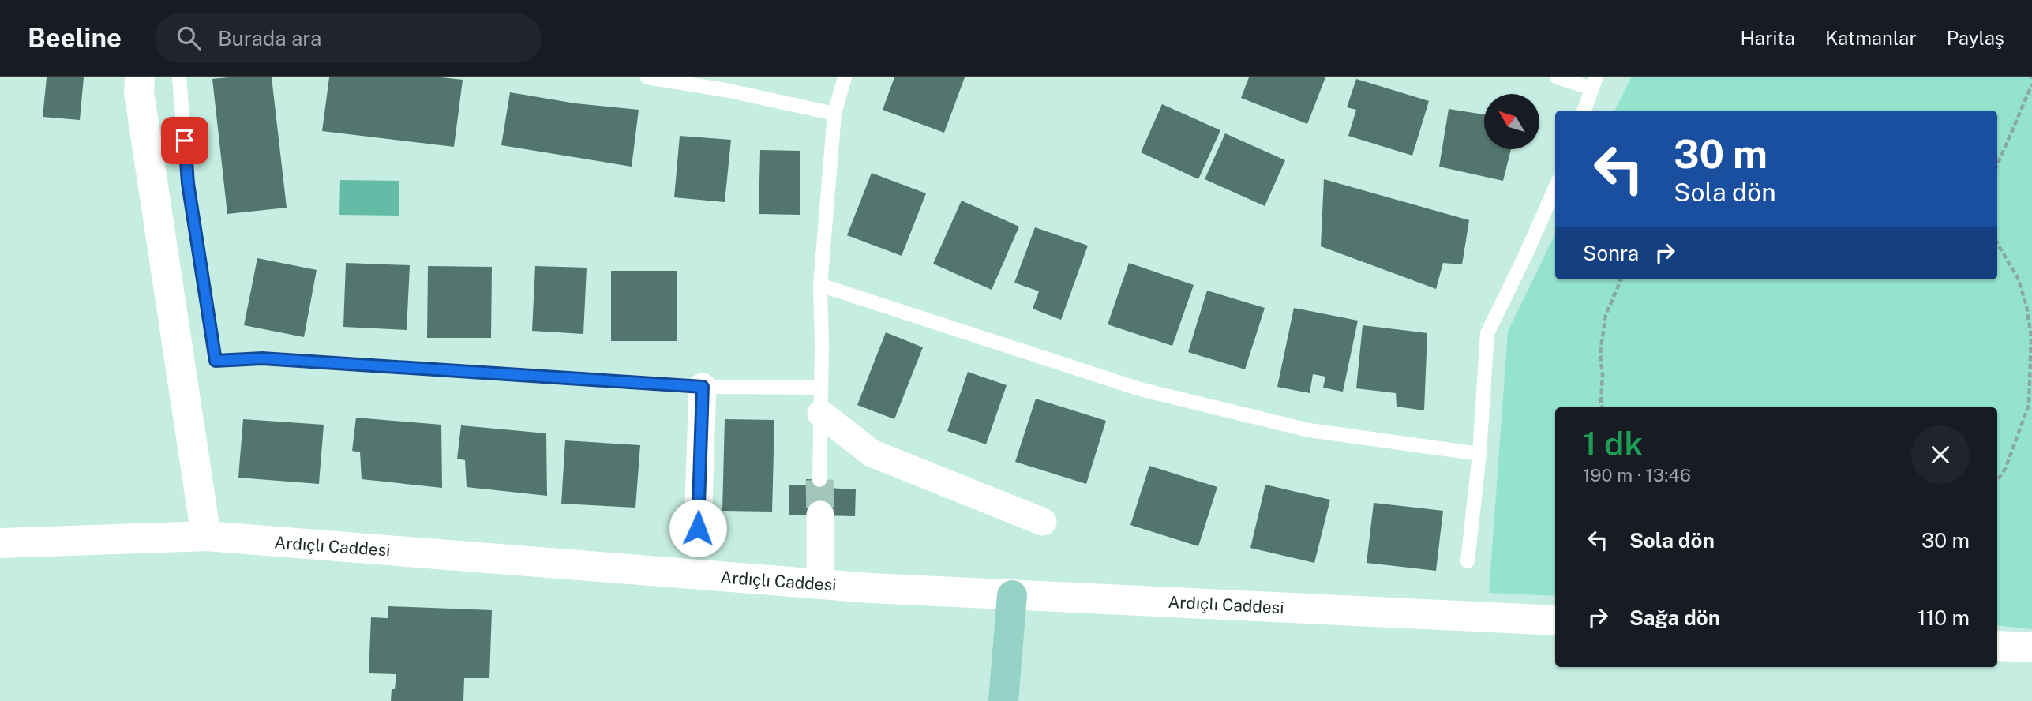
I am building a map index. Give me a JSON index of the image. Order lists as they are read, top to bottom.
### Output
{
  "streets": {
    "main road": ["Ardıçlı Caddesi"]
  },
  "north": "top left",
  "page": {
    "header": "Beeline",
    "search": "Burada ara",
    "nav": ["Harita", "Katmanlar", "Paylaş"],
    "turn": ["30 m", "Sola dön"],
    "then": "Sonra",
    "heading": ["1 dk", "190 m · 13:46"],
    "list": [
      {
        "name": "Sola dön",
        "value": "30 m"
      },
      {
        "name": "Sağa dön",
        "value": "110 m"
      }
    ]
  }
}
